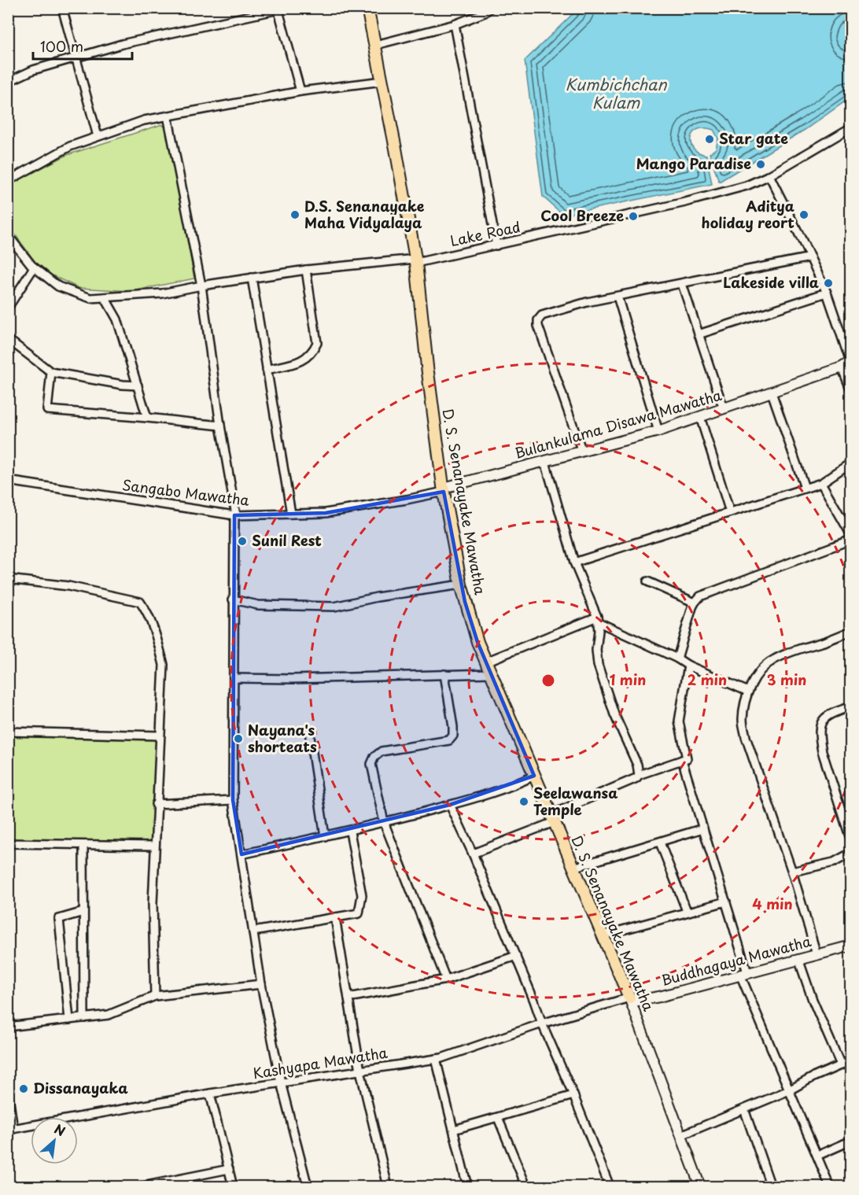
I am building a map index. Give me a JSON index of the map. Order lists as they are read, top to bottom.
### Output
{
  "streets": {
    "main road": ["Bulankulama Disawa Mawatha", "D. S. Senanayake Mawatha", "Buddhagaya Mawatha"],
    "street": ["Lake Road", "Sangabo Mawatha", "Kashyapa Mawatha"]
  },
  "crossings": [
    ["Lake Road", "D. S. Senanayake Mawatha"],
    ["Bulankulama Disawa Mawatha", "Sangabo Mawatha"],
    ["Bulankulama Disawa Mawatha", "D. S. Senanayake Mawatha"],
    ["Sangabo Mawatha", "D. S. Senanayake Mawatha"],
    ["D. S. Senanayake Mawatha", "Buddhagaya Mawatha"],
    ["D. S. Senanayake Mawatha", "Kashyapa Mawatha"],
    ["Buddhagaya Mawatha", "Kashyapa Mawatha"]
  ],
  "water": ["Kumbichchan Kulam"],
  "places": [
    "Star gate",
    "Mango Paradise",
    "D.S. Senanayake Maha Vidyalaya",
    "Aditya holiday reort",
    "Cool Breeze",
    "Lakeside villa",
    "Sunil Rest",
    "Nayana's shorteats",
    "Seelawansa Temple",
    "Dissanayaka"
  ],
  "scale_bar": "100 m",
  "north": "top right",
  "rings": [
    "1 min",
    "2 min",
    "3 min",
    "4 min"
  ]
}
